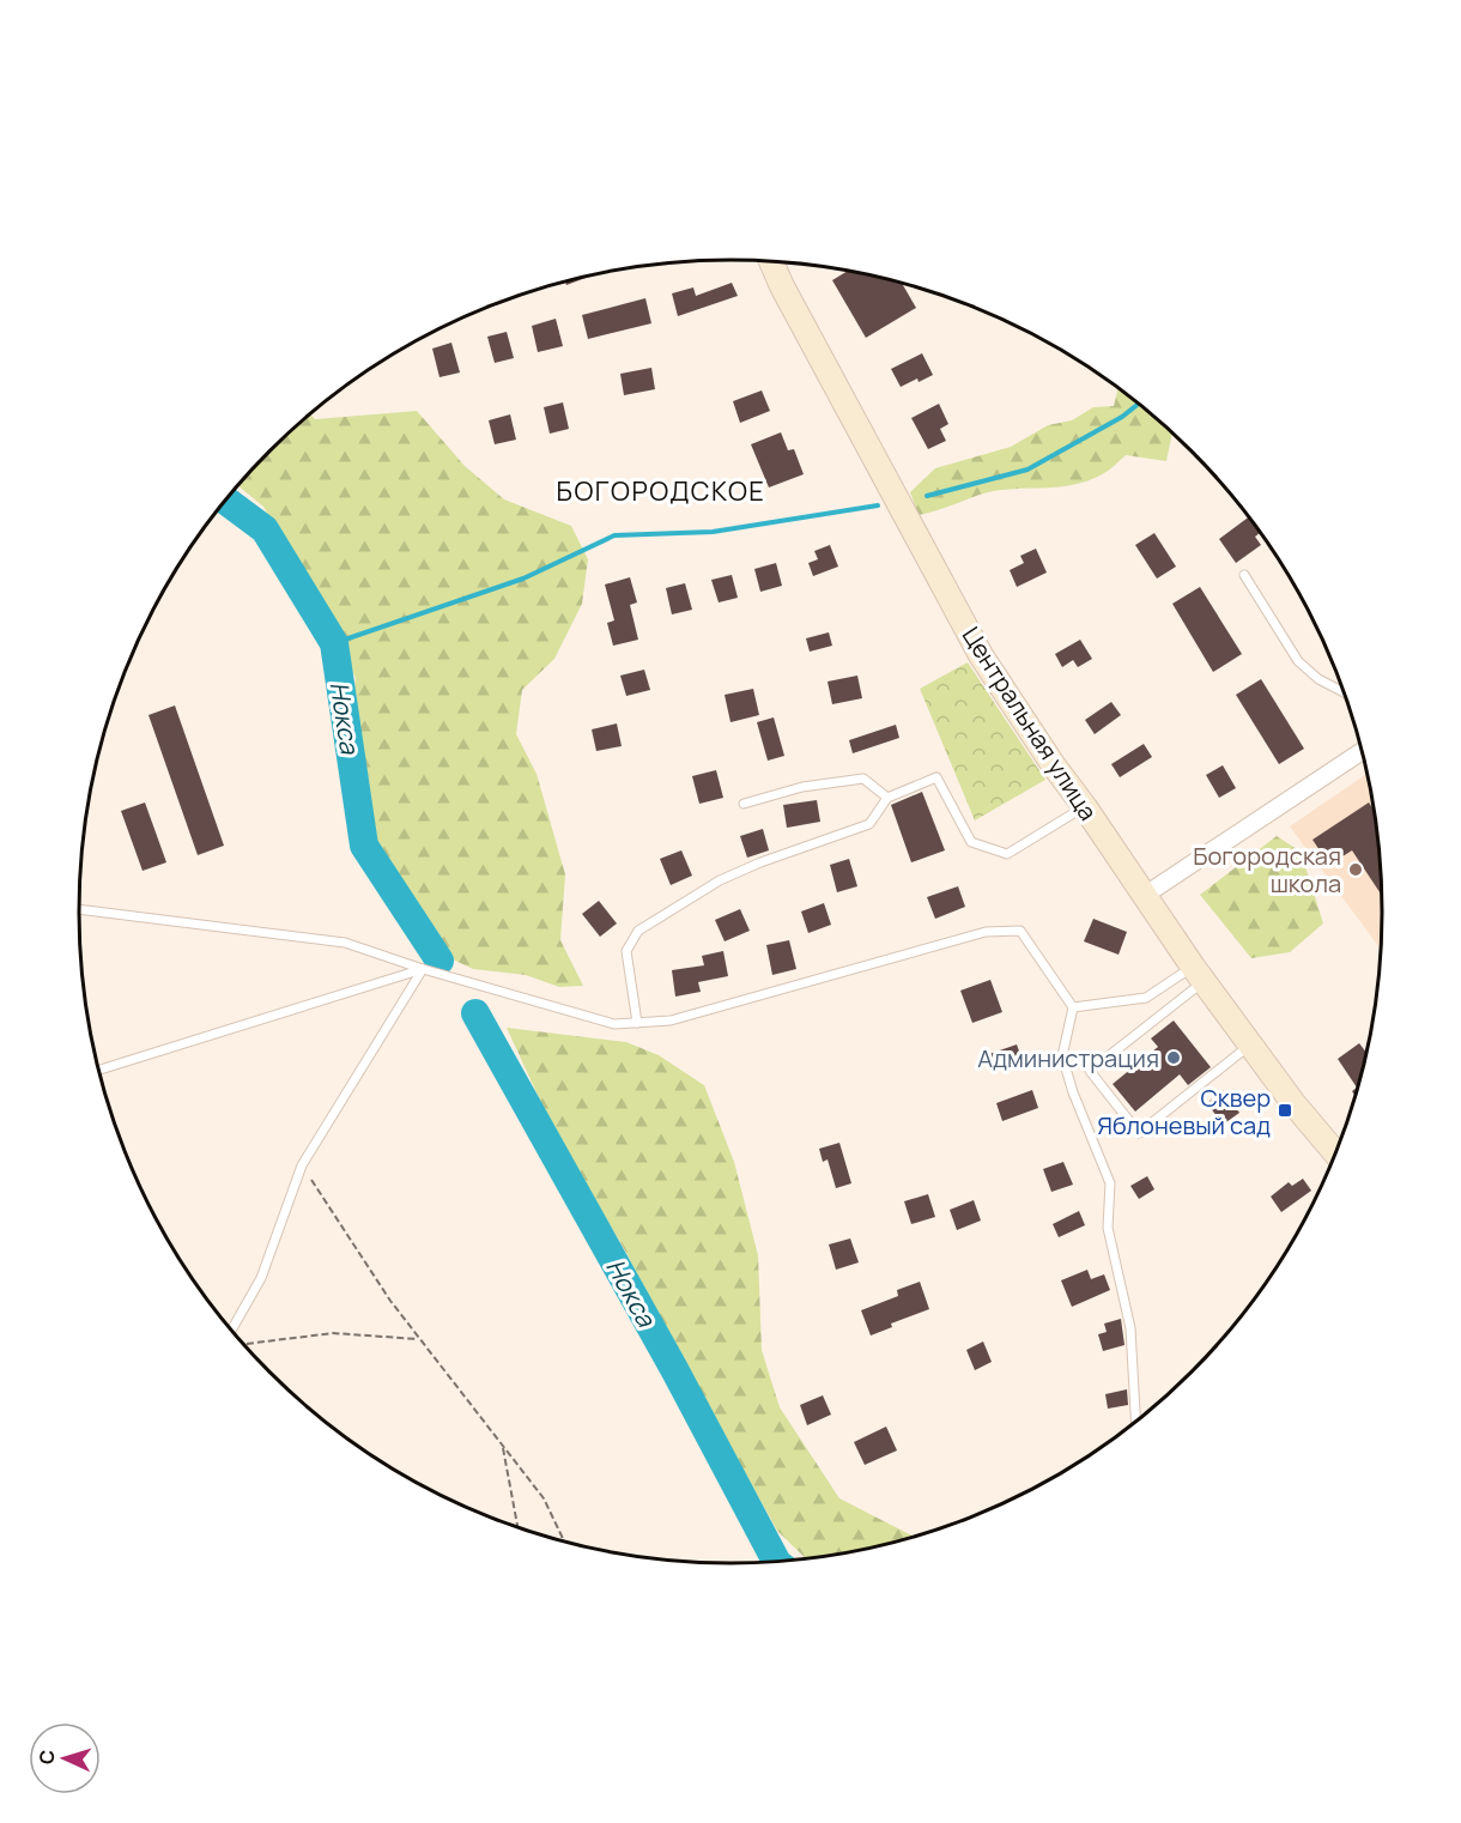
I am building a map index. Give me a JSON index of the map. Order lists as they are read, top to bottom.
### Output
{
  "streets": {
    "street": ["Центральная улица"]
  },
  "districts": ["БОГОРОДСКОЕ"],
  "water": ["Нокса"],
  "places": {
    "other": ["Богородская школа", "Администрация"],
    "transit": ["Сквер Яблоневый сад"]
  },
  "north": "left"
}
